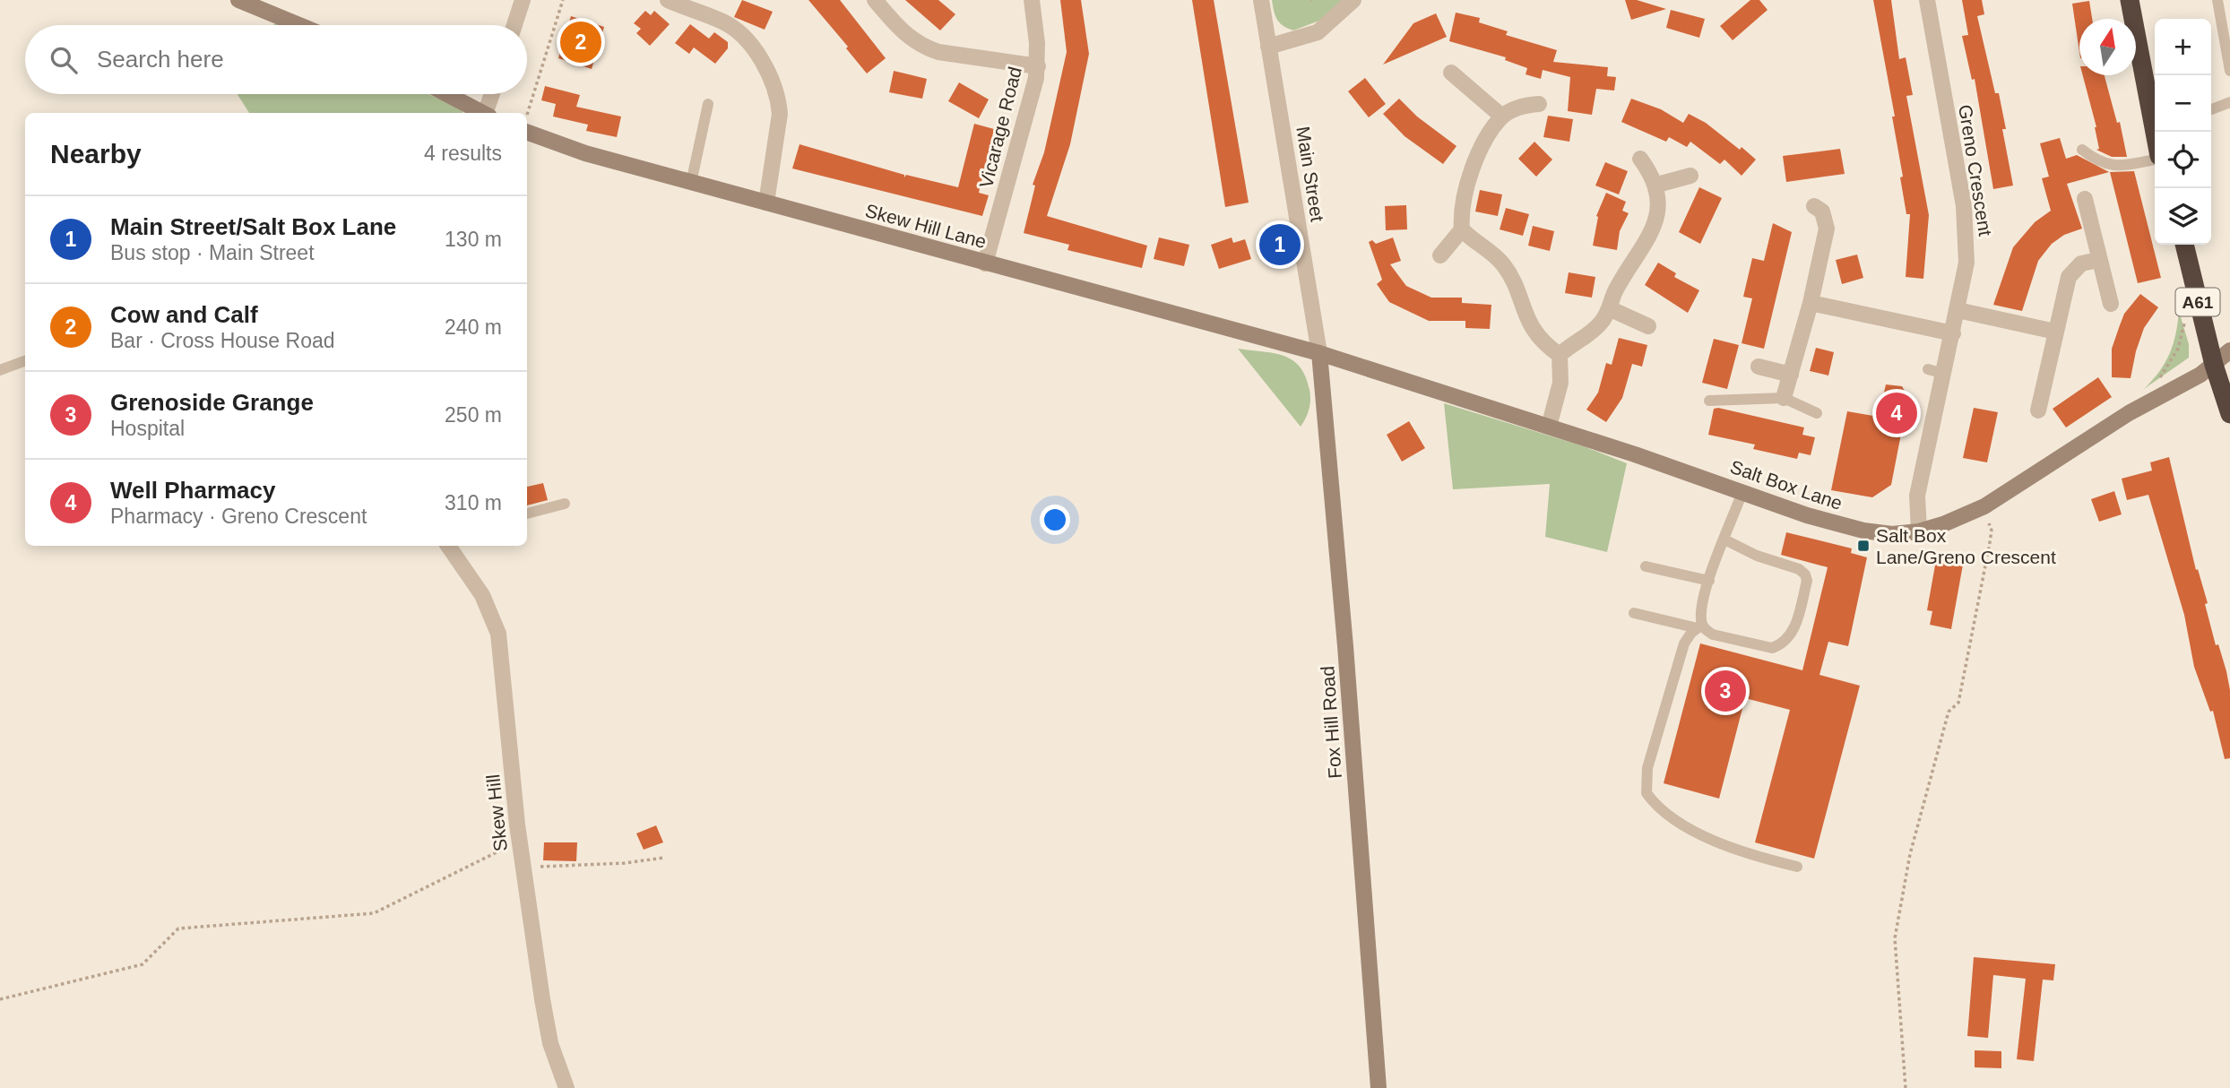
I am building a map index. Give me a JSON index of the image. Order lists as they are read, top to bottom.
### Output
{
  "streets": {
    "highway": ["A61"],
    "street": [
      "Vicarage Road",
      "Greno Crescent",
      "Main Street",
      "Skew Hill Lane",
      "Salt Box Lane",
      "Fox Hill Road",
      "Skew Hill"
    ]
  },
  "crossings": [
    ["Vicarage Road", "Skew Hill Lane"],
    ["Greno Crescent", "Salt Box Lane"],
    ["Main Street", "Skew Hill Lane"],
    ["Main Street", "Salt Box Lane"],
    ["Main Street", "Fox Hill Road"],
    ["Skew Hill Lane", "Salt Box Lane"],
    ["Skew Hill Lane", "Fox Hill Road"],
    ["A61", "Salt Box Lane"],
    ["Salt Box Lane", "Fox Hill Road"]
  ],
  "places": {
    "transit": ["Salt Box Lane/Greno Crescent"]
  },
  "north": "top",
  "page": {
    "pins": [
      "2",
      "1",
      "4",
      "3"
    ],
    "map_buttons": ["+", "−"],
    "search": "Search here",
    "heading": ["Nearby", "4 results"],
    "list": [
      {
        "mark": "1",
        "name": "Main Street/Salt Box Lane",
        "note": "Bus stop · Main Street",
        "value": "130 m"
      },
      {
        "mark": "2",
        "name": "Cow and Calf",
        "note": "Bar · Cross House Road",
        "value": "240 m"
      },
      {
        "mark": "3",
        "name": "Grenoside Grange",
        "note": "Hospital",
        "value": "250 m"
      },
      {
        "mark": "4",
        "name": "Well Pharmacy",
        "note": "Pharmacy · Greno Crescent",
        "value": "310 m"
      }
    ]
  }
}
